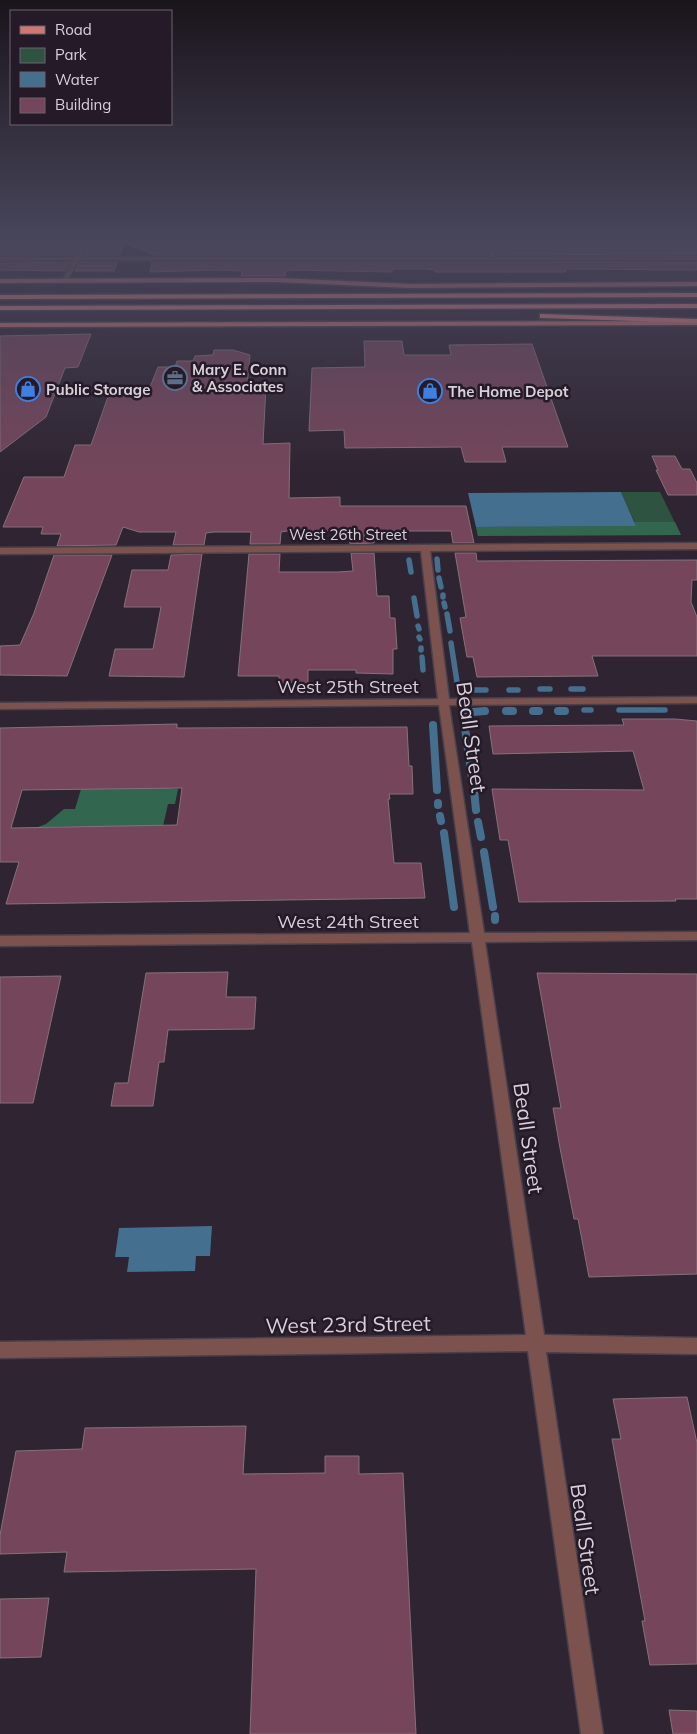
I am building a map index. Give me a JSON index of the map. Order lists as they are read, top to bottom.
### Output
{
  "streets": {
    "street": [
      "West 26th Street",
      "West 25th Street",
      "Beall Street",
      "West 24th Street",
      "West 23rd Street"
    ]
  },
  "crossings": [
    ["West 26th Street", "Beall Street"],
    ["West 25th Street", "Beall Street"],
    ["Beall Street", "West 24th Street"],
    ["Beall Street", "West 23rd Street"]
  ],
  "places": {
    "office": ["Mary E. Conn & Associates"],
    "shop": ["Public Storage", "The Home Depot"]
  },
  "legend": [
    "Road",
    "Park",
    "Water",
    "Building"
  ]
}
